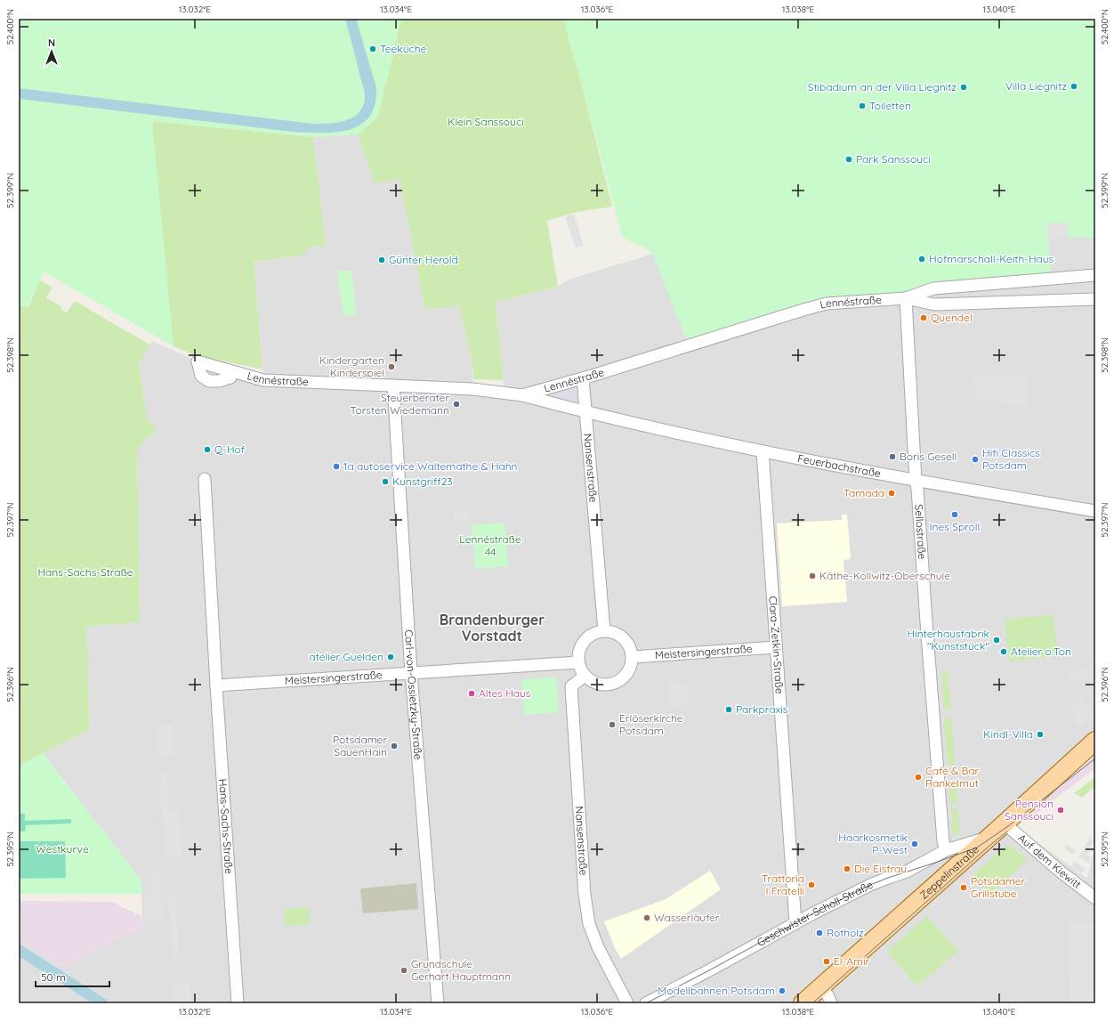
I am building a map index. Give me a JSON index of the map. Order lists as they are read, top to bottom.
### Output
{
  "streets": {
    "main road": ["Zeppelinstraße"],
    "street": [
      "Lennéstraße",
      "Feuerbachstraße",
      "Nansenstraße",
      "Sellostraße",
      "Clara-Zetkin-Straße",
      "Meistersingerstraße",
      "Carl-von-Ossietzky-Straße",
      "Hans-Sachs-Straße",
      "Auf dem Kiewitt",
      "Geschwister-Scholl-Straße"
    ]
  },
  "crossings": [
    ["Lennéstraße", "Feuerbachstraße"],
    ["Lennéstraße", "Sellostraße"],
    ["Lennéstraße", "Carl-von-Ossietzky-Straße"],
    ["Feuerbachstraße", "Nansenstraße"],
    ["Feuerbachstraße", "Sellostraße"],
    ["Feuerbachstraße", "Clara-Zetkin-Straße"],
    ["Nansenstraße", "Meistersingerstraße"],
    ["Sellostraße", "Geschwister-Scholl-Straße"],
    ["Clara-Zetkin-Straße", "Meistersingerstraße"],
    ["Clara-Zetkin-Straße", "Geschwister-Scholl-Straße"],
    ["Meistersingerstraße", "Carl-von-Ossietzky-Straße"],
    ["Meistersingerstraße", "Hans-Sachs-Straße"],
    ["Auf dem Kiewitt", "Zeppelinstraße"],
    ["Zeppelinstraße", "Geschwister-Scholl-Straße"]
  ],
  "districts": ["Brandenburger Vorstadt"],
  "parks": [
    "Klein Sanssouci",
    "Lennéstraße 44",
    "Hans-Sachs-Straße",
    "Westkurve"
  ],
  "places": [
    "Teeküche",
    "Villa Liegnitz",
    "Stibadium an der Villa Liegnitz",
    "Toiletten",
    "Park Sanssouci",
    "Hofmarschall-Keith-Haus",
    "Günter Herold",
    "Quendel",
    "Kindergarten Kinderspiel",
    "Steuerberater Torsten Wiedemann",
    "Q-Hof",
    "Boris Gesell",
    "Hifi Classics Potsdam",
    "1a autoservice Waltemathe & Hahn",
    "Kunstgriff23",
    "Tamada",
    "Ines Sproll",
    "Käthe-Kollwitz-Oberschule",
    "Hinterhausfabrik \"Kunststück\"",
    "Atelier o.Ton",
    "atelier Guelden",
    "Altes Haus",
    "Parkpraxis",
    "Erlöserkirche Potsdam",
    "Kindl-Villa",
    "Potsdamer SauenHain",
    "Café & Bar Rankelmut",
    "Pension Sanssouci",
    "Haarkosmetik P-West",
    "Die Eisfrau",
    "Trattoria I Fratelli",
    "Potsdamer Grillstube",
    "Wasserläufer",
    "Rotholz",
    "El-Amir",
    "Grundschule Gerhart Hauptmann",
    "Modellbahnen Potsdam"
  ],
  "scale_bar": "50 m",
  "north": "top",
  "coordinates": [
    "13.032°E",
    "13.034°E",
    "13.036°E",
    "13.038°E",
    "13.040°E",
    "52.400°N",
    "52.399°N",
    "52.398°N",
    "52.397°N",
    "52.396°N",
    "52.395°N"
  ]
}
